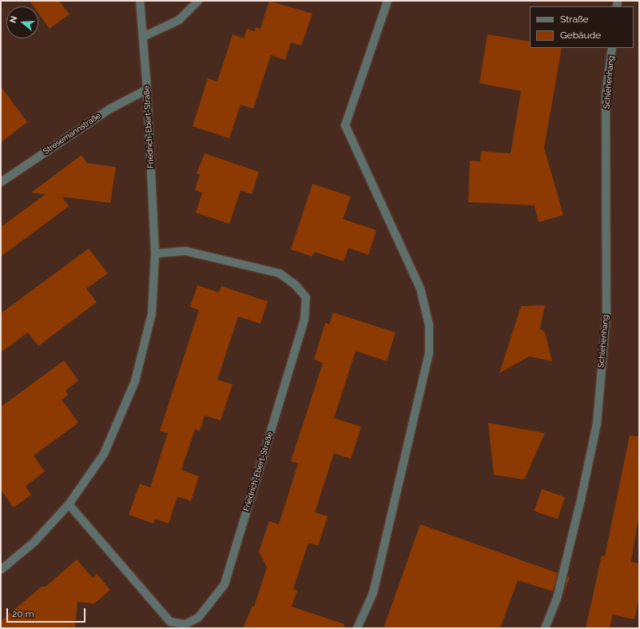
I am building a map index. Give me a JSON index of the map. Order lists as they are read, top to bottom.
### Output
{
  "streets": {
    "street": ["Schlehenhang", "Friedrich-Ebert-Straße", "Stresemannstraße"]
  },
  "crossings": [
    ["Friedrich-Ebert-Straße", "Stresemannstraße"]
  ],
  "legend": ["Straße", "Gebäude"],
  "scale_bar": "20 m",
  "north": "left"
}
